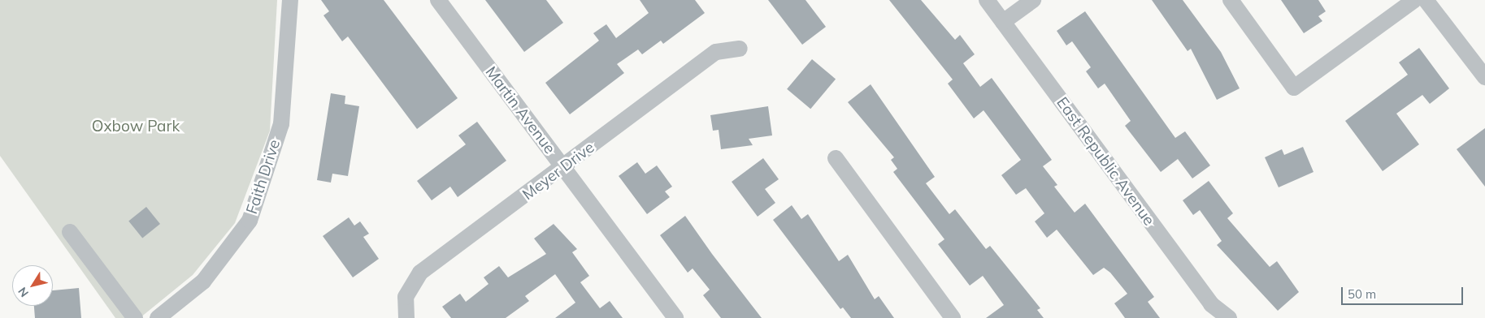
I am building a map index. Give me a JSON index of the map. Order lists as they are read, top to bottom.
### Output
{
  "streets": {
    "street": [
      "Martin Avenue",
      "East Republic Avenue",
      "Meyer Drive",
      "Faith Drive"
    ]
  },
  "crossings": [
    ["Martin Avenue", "Meyer Drive"]
  ],
  "parks": ["Oxbow Park"],
  "scale_bar": "50 m",
  "north": "bottom left"
}
